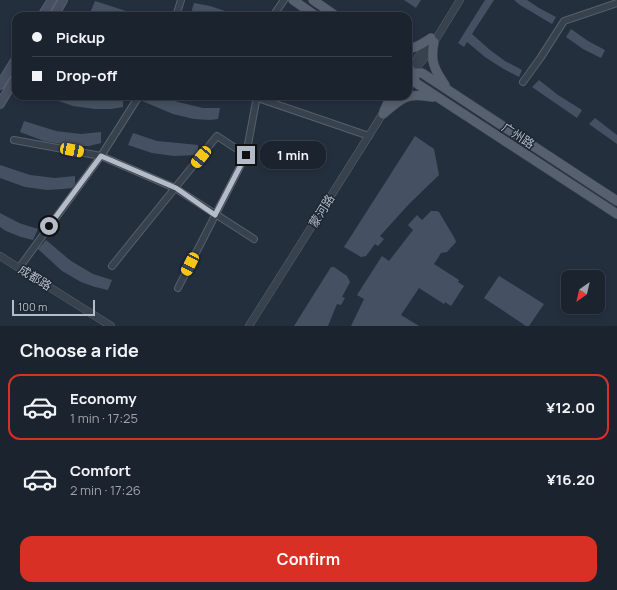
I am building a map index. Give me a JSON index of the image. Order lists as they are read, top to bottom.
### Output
{
  "streets": {
    "main road": ["广州路"],
    "street": ["蒙河路", "成都路"]
  },
  "scale_bar": "100 m",
  "north": "bottom left",
  "page": {
    "banner": ["Pickup", "Drop-off"],
    "bubble": "1 min",
    "scale": "100 m",
    "heading": "Choose a ride",
    "list": [
      {
        "name": "Economy",
        "note": "1 min · 17:25",
        "value": "¥12.00"
      },
      {
        "name": "Comfort",
        "note": "2 min · 17:26",
        "value": "¥16.20"
      }
    ],
    "buttons": "Confirm"
  }
}
